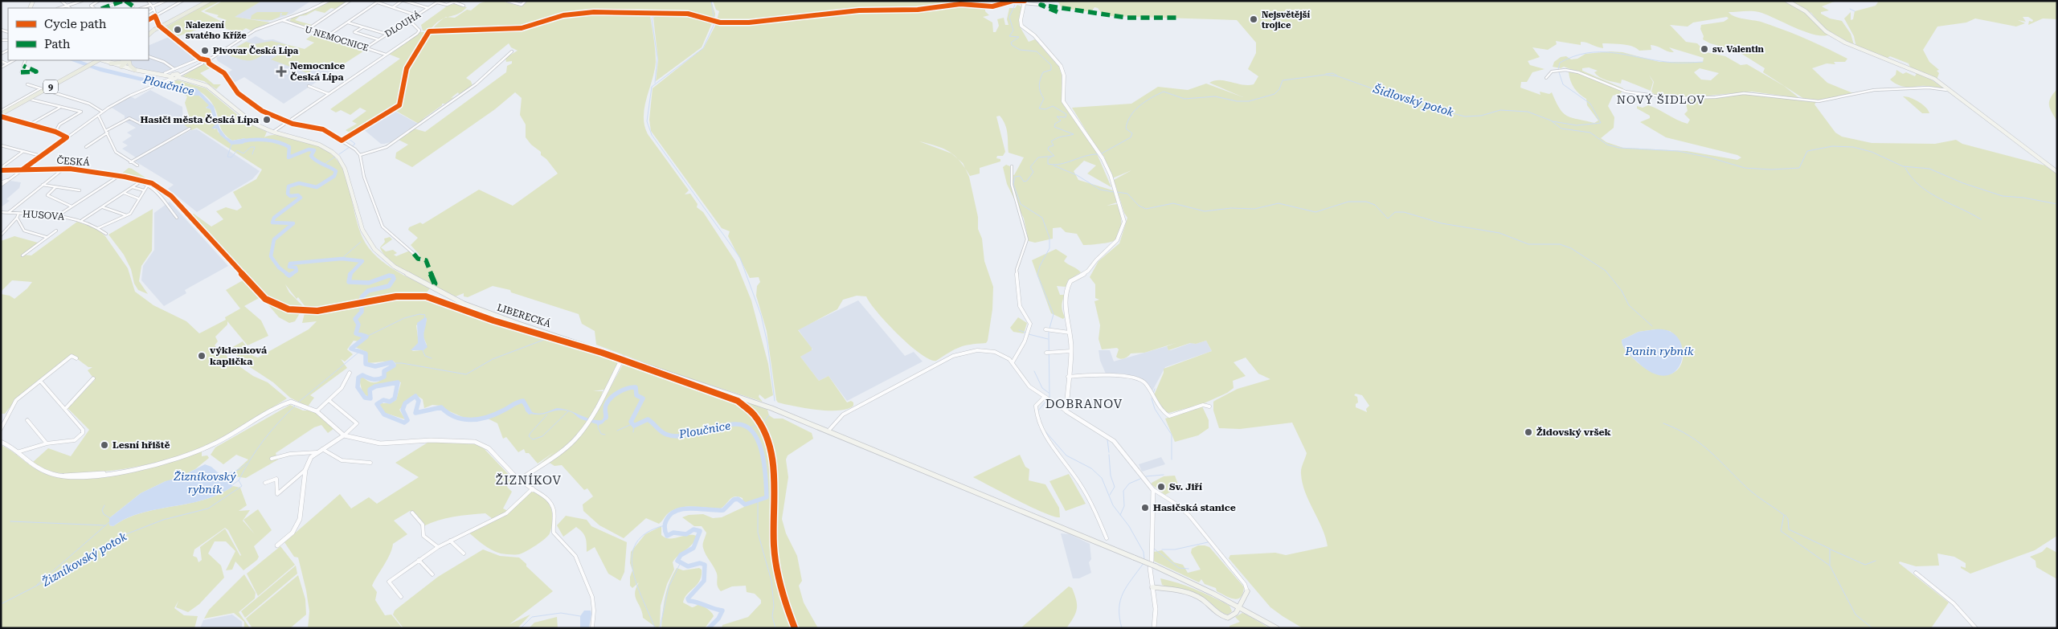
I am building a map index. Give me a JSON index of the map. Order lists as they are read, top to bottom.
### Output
{
  "streets": {
    "main road": ["9", "LIBERECKÁ"],
    "street": [
      "DLOUHÁ",
      "U NEMOCNICE",
      "ČESKÁ",
      "HUSOVA"
    ]
  },
  "crossings": [
    ["DLOUHÁ", "U NEMOCNICE"]
  ],
  "districts": ["NOVÝ ŠIDLOV", "DOBRANOV", "ŽIZNÍKOV"],
  "water": [
    "Ploučnice",
    "Šidlovský potok",
    "Panin rybník",
    "Žizníkovský rybník",
    "Žizníkovský potok"
  ],
  "places": {
    "other": [
      "Nejsvětější trojice",
      "Nalezení svatého Kříže",
      "sv. Valentin",
      "Pivovar Česká Lípa",
      "Hasiči města Česká Lípa",
      "výklenková kaplička",
      "Židovský vršek",
      "Lesní hřiště",
      "Sv. Jiří",
      "Hasičská stanice"
    ],
    "health": ["Nemocnice Česká Lípa"]
  },
  "legend": ["Cycle path", "Path"]
}
